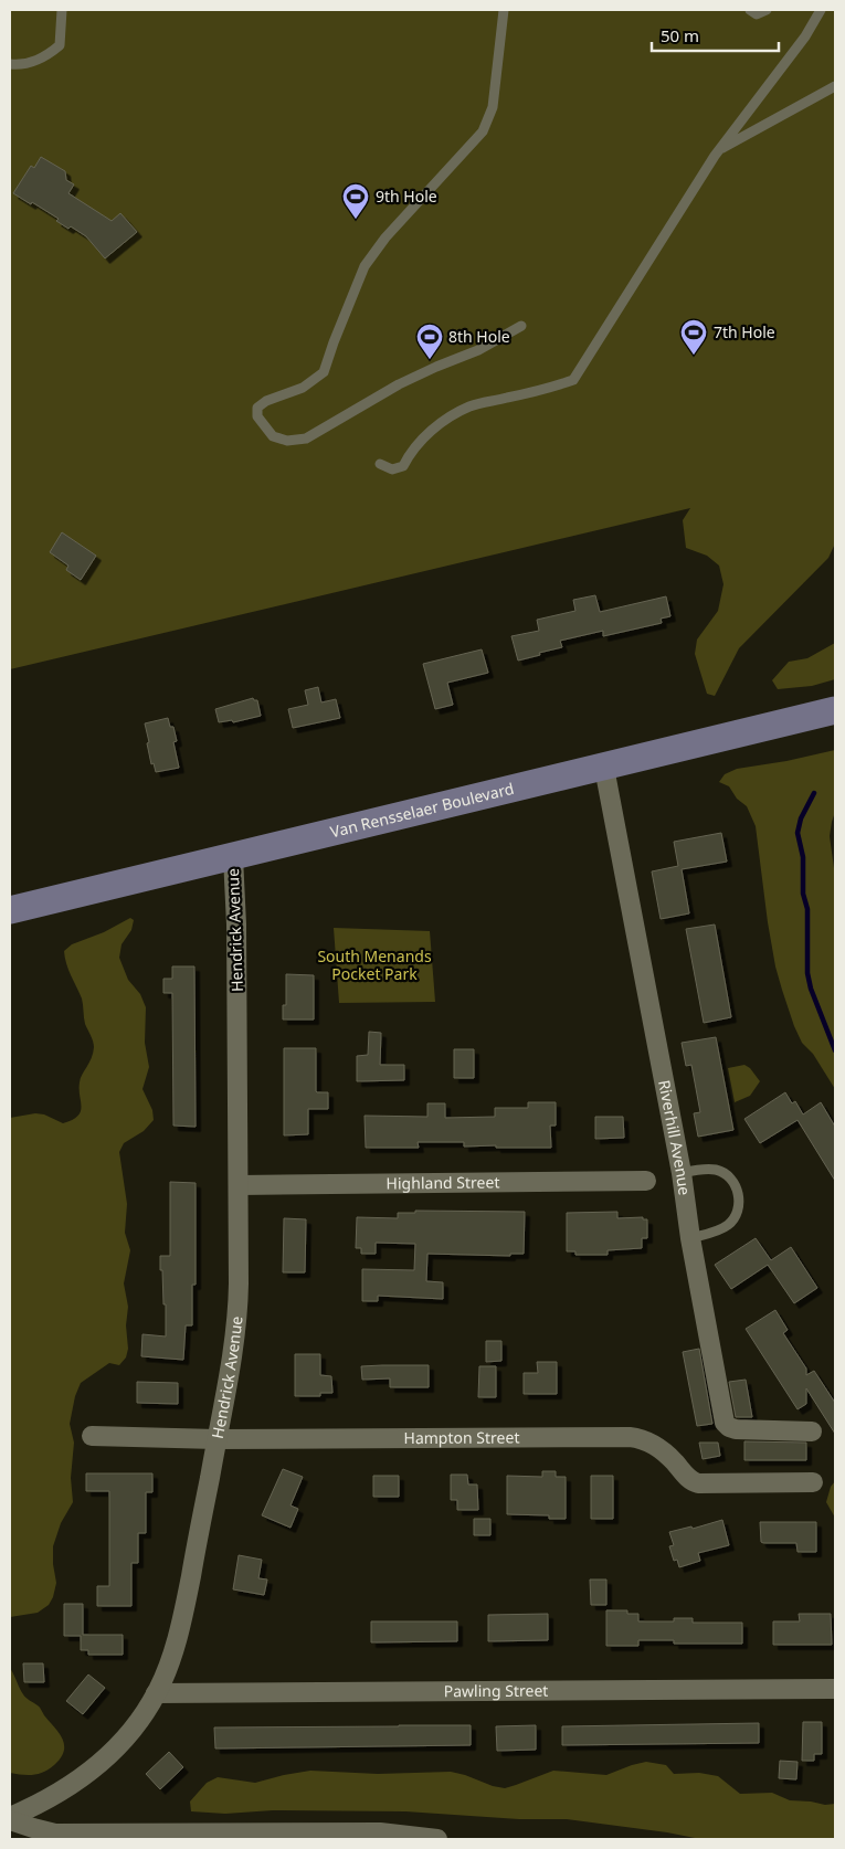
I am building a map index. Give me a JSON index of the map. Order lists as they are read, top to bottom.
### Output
{
  "streets": {
    "main road": ["Van Rensselaer Boulevard"],
    "street": [
      "Hendrick Avenue",
      "Riverhill Avenue",
      "Highland Street",
      "Hampton Street",
      "Pawling Street"
    ]
  },
  "crossings": [
    ["Van Rensselaer Boulevard", "Hendrick Avenue"],
    ["Van Rensselaer Boulevard", "Riverhill Avenue"],
    ["Hendrick Avenue", "Highland Street"],
    ["Hendrick Avenue", "Hampton Street"],
    ["Hendrick Avenue", "Pawling Street"]
  ],
  "parks": ["South Menands Pocket Park"],
  "places": {
    "sports": ["9th Hole", "7th Hole", "8th Hole"]
  },
  "scale_bar": "50 m"
}
